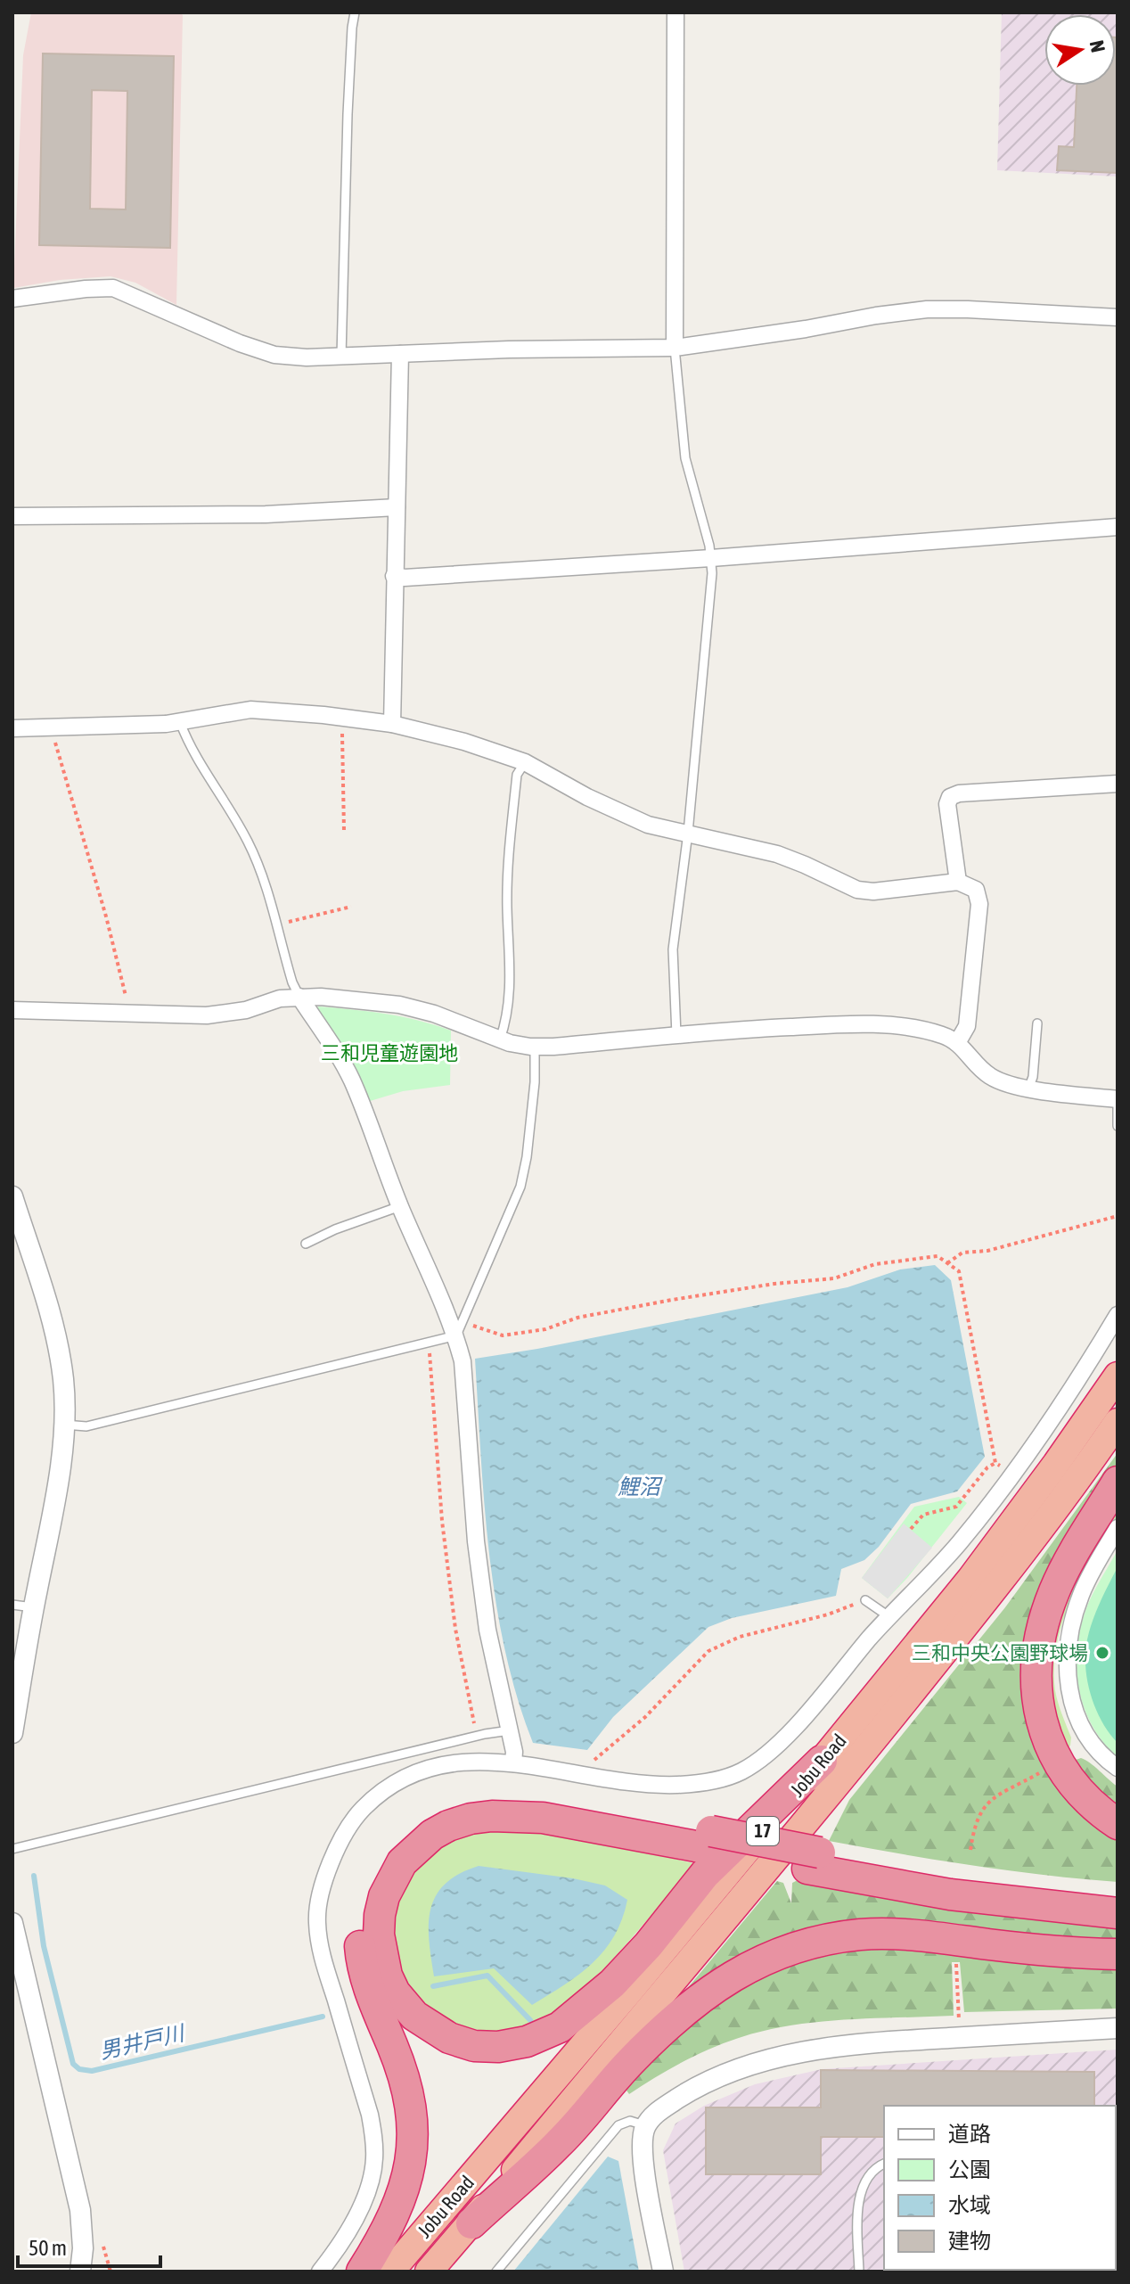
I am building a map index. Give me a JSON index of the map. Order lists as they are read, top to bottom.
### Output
{
  "streets": {
    "highway": ["Jobu Road", "17"]
  },
  "water": ["鯉沼", "男井戸川"],
  "parks": ["三和児童遊園地"],
  "places": ["三和中央公園野球場"],
  "legend": [
    "道路",
    "公園",
    "水域",
    "建物"
  ],
  "scale_bar": "50 m",
  "north": "right"
}
